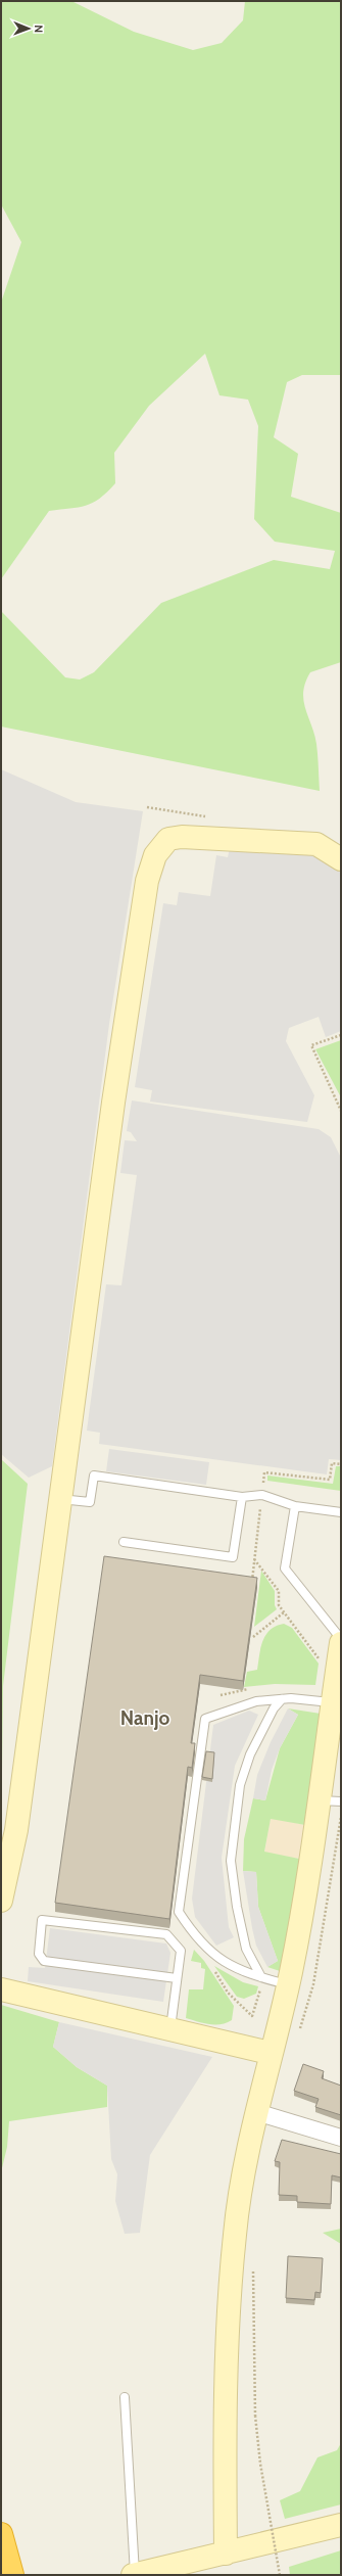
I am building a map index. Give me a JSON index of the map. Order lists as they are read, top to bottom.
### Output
{
  "districts": ["Nanjo"],
  "north": "right"
}
